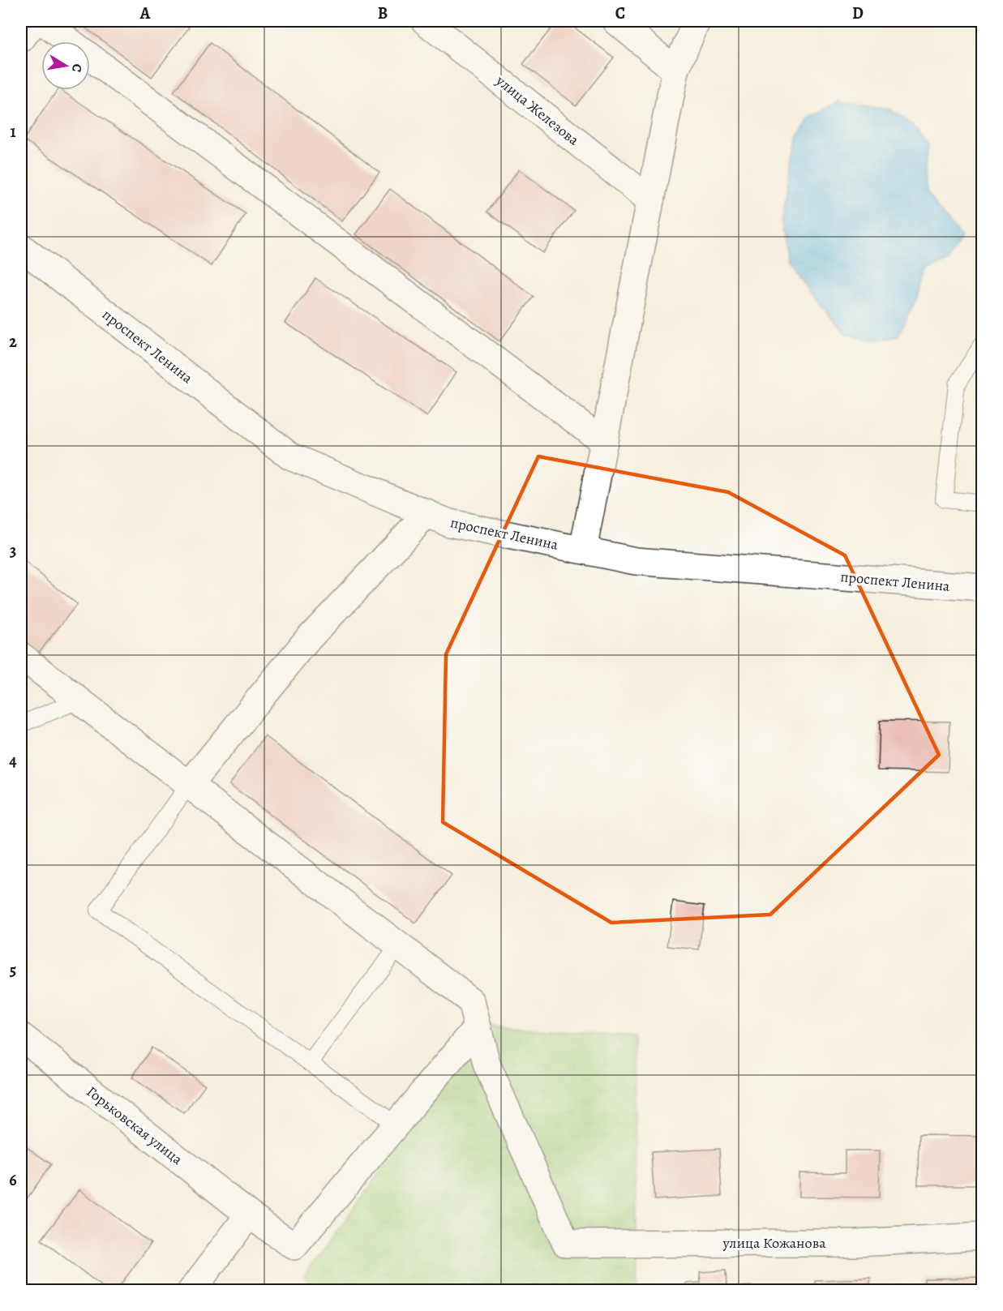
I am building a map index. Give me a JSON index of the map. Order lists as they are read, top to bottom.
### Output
{
  "streets": {
    "street": [
      "улица Железова",
      "проспект Ленина",
      "Горьковская улица",
      "улица Кожанова"
    ]
  },
  "north": "right",
  "grid": {
    "columns": [
      "A",
      "B",
      "C",
      "D"
    ],
    "rows": [
      "1",
      "2",
      "3",
      "4",
      "5",
      "6"
    ]
  }
}
